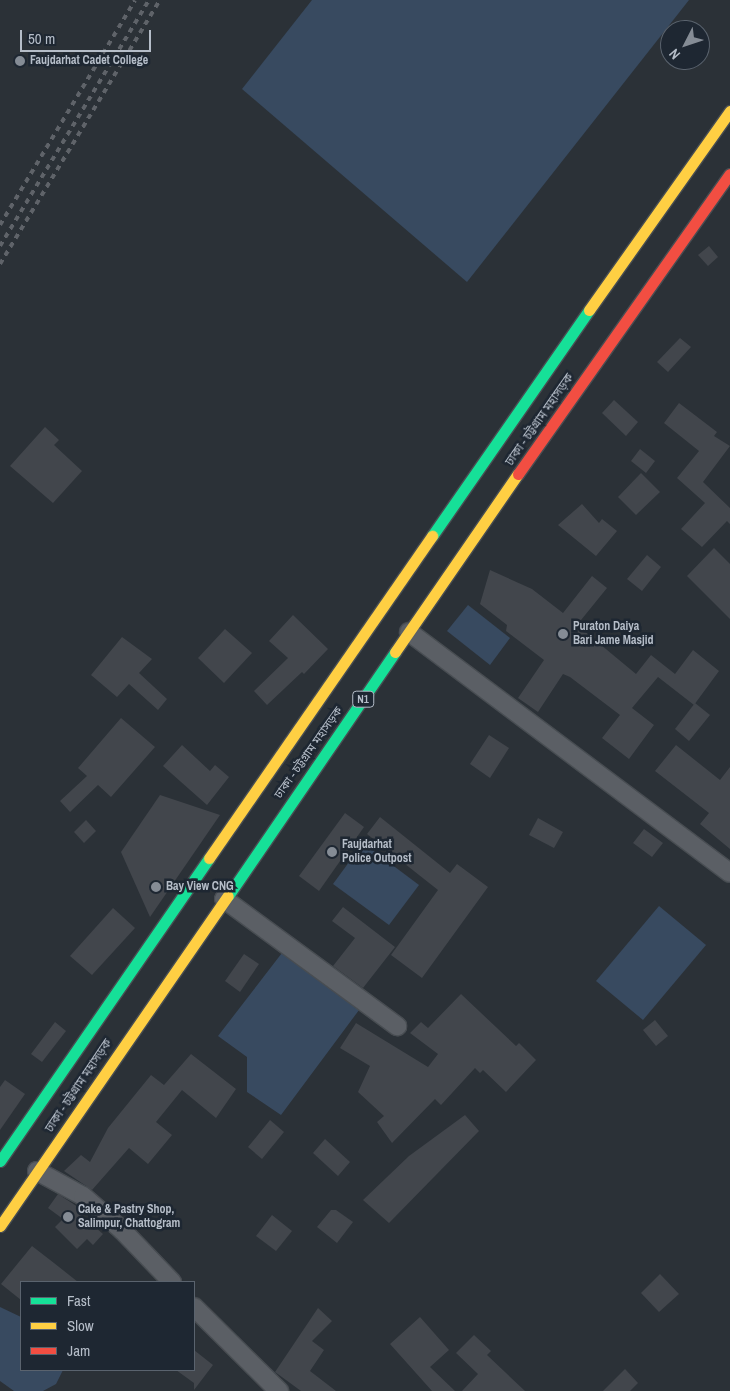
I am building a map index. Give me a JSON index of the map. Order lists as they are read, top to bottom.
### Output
{
  "streets": {
    "highway": ["ঢাকা - চট্টগ্রাম মহাসড়ক", "N1"]
  },
  "places": [
    "Faujdarhat Cadet College",
    "Puraton Daiya Bari Jame Masjid",
    "Faujdarhat Police Outpost",
    "Bay View CNG",
    "Cake & Pastry Shop, Salimpur, Chattogram"
  ],
  "legend": ["Fast", "Slow", "Jam"],
  "scale_bar": "50 m",
  "north": "bottom left"
}
